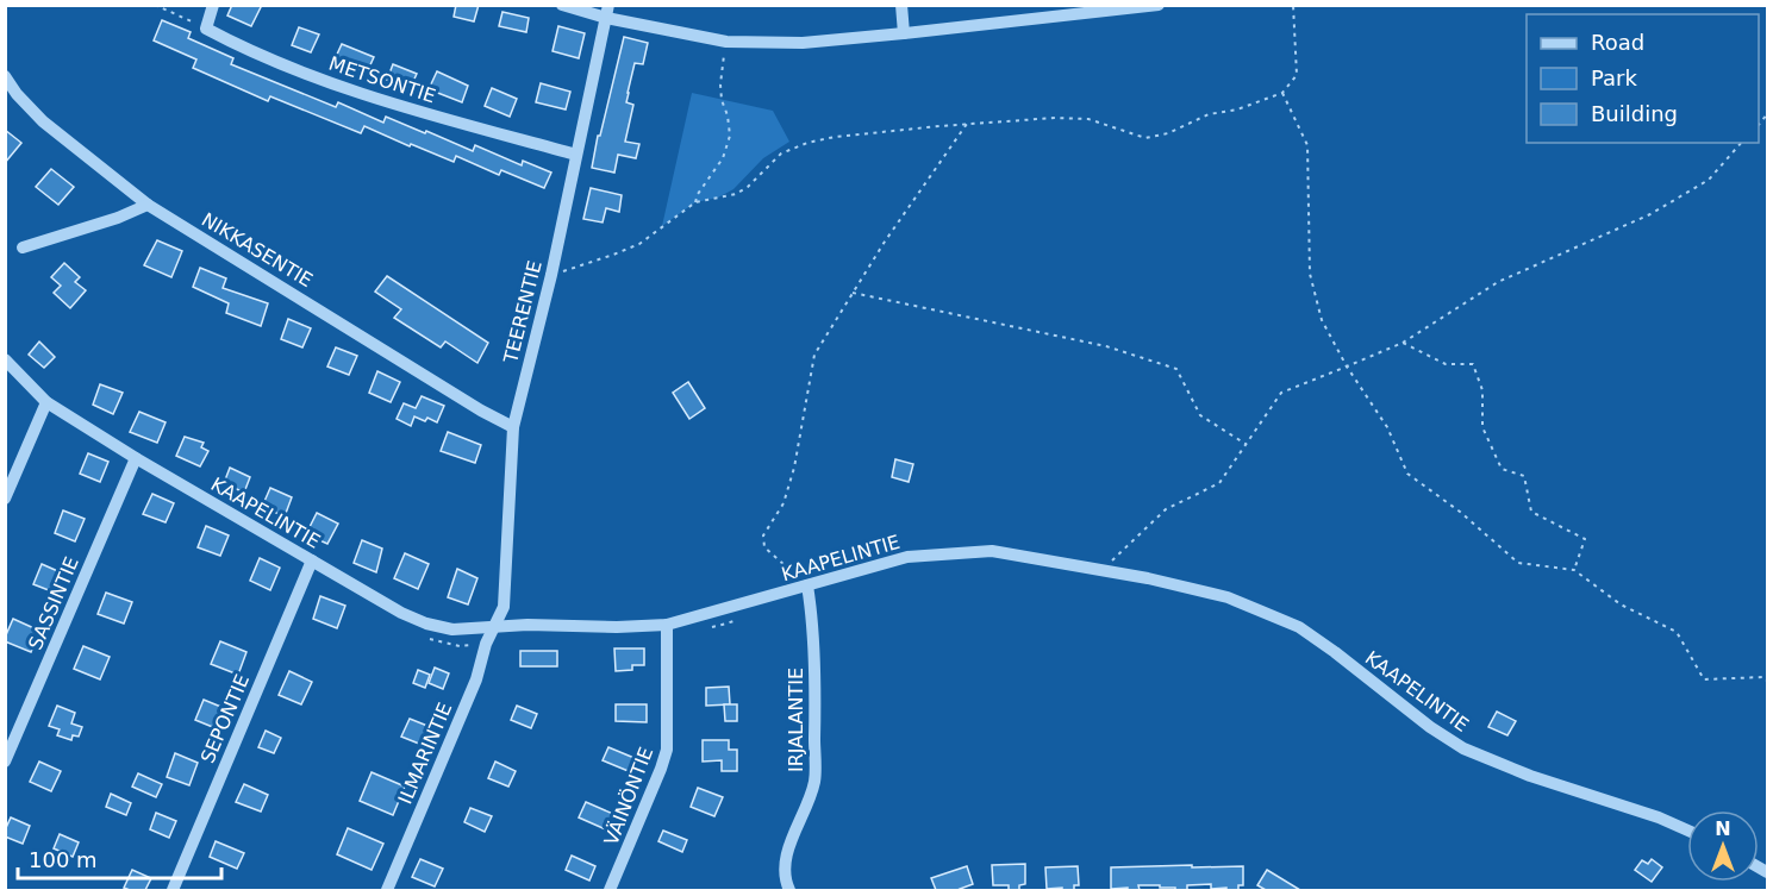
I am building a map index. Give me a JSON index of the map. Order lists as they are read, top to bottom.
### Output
{
  "streets": {
    "street": [
      "METSONTIE",
      "NIKKASENTIE",
      "TEERENTIE",
      "KAAPELINTIE",
      "SASSINTIE",
      "SEPONTIE",
      "IRJALANTIE",
      "ILMARINTIE",
      "VÄINÖNTIE"
    ]
  },
  "crossings": [
    ["METSONTIE", "TEERENTIE"],
    ["NIKKASENTIE", "TEERENTIE"],
    ["TEERENTIE", "KAAPELINTIE"],
    ["TEERENTIE", "ILMARINTIE"],
    ["KAAPELINTIE", "SASSINTIE"],
    ["KAAPELINTIE", "SEPONTIE"],
    ["KAAPELINTIE", "IRJALANTIE"],
    ["KAAPELINTIE", "ILMARINTIE"],
    ["KAAPELINTIE", "VÄINÖNTIE"]
  ],
  "legend": ["Road", "Park", "Building"],
  "scale_bar": "100 m",
  "north": "top"
}
